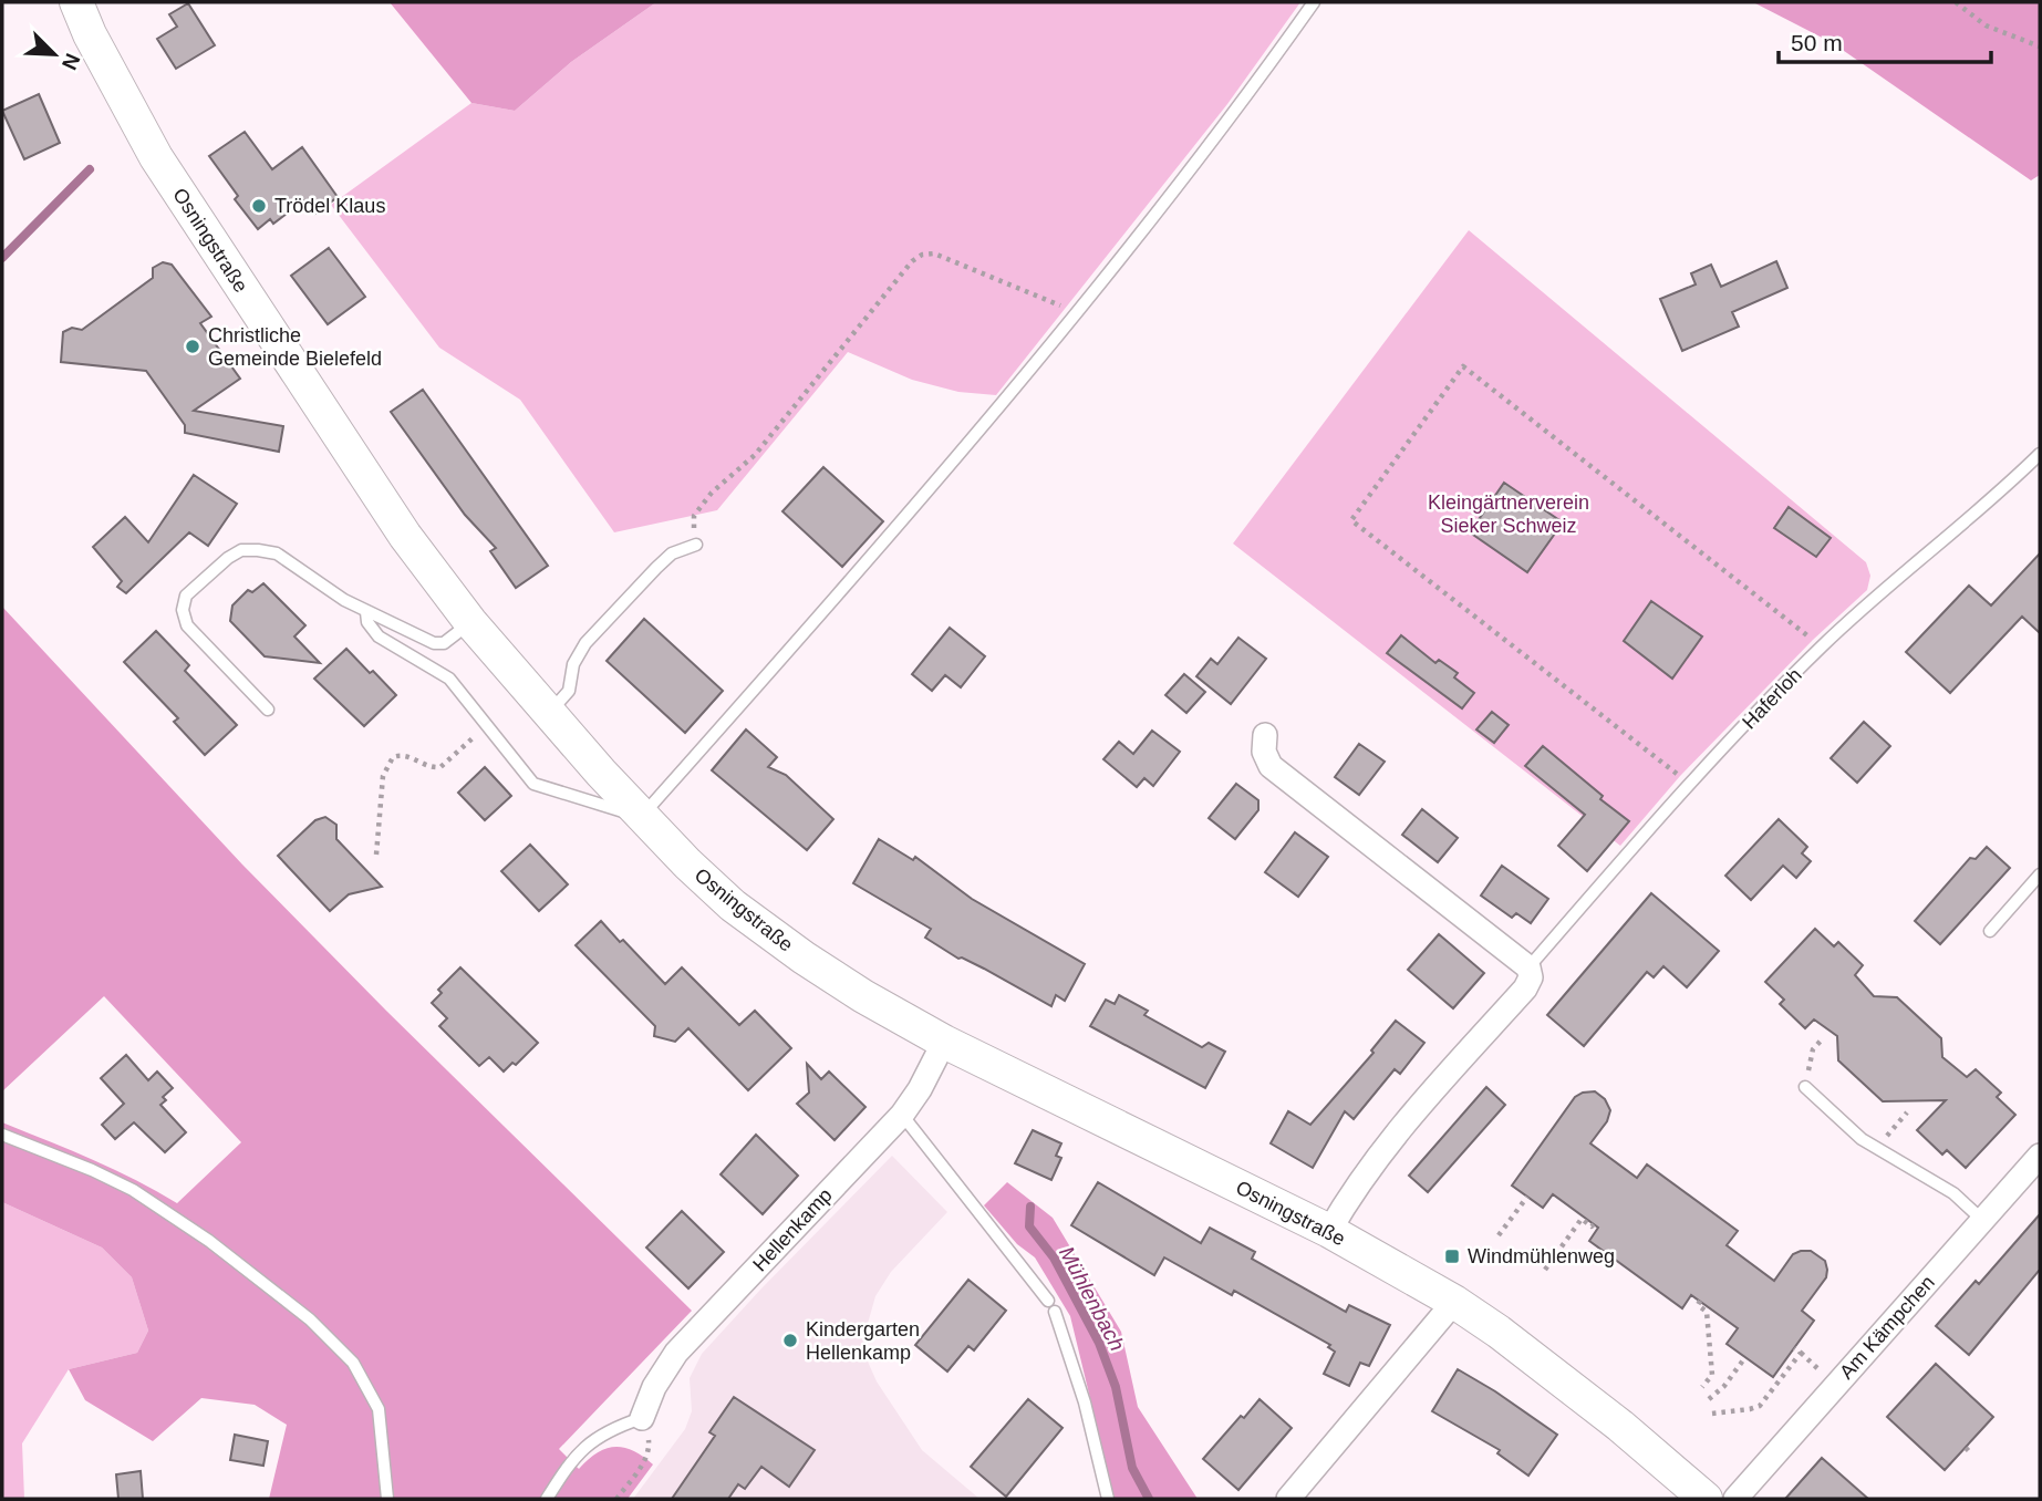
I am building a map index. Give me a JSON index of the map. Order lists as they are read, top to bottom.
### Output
{
  "streets": {
    "main road": ["Osningstraße"],
    "street": ["Haferloh", "Hellenkamp", "Am Kämpchen"]
  },
  "crossings": [
    ["Osningstraße", "Haferloh"],
    ["Osningstraße", "Hellenkamp"]
  ],
  "water": ["Mühlenbach"],
  "parks": ["Kleingärtnerverein Sieker Schweiz"],
  "places": {
    "other": ["Trödel Klaus", "Christliche Gemeinde Bielefeld", "Kindergarten Hellenkamp"],
    "transit": ["Windmühlenweg"]
  },
  "scale_bar": "50 m",
  "north": "bottom right"
}
